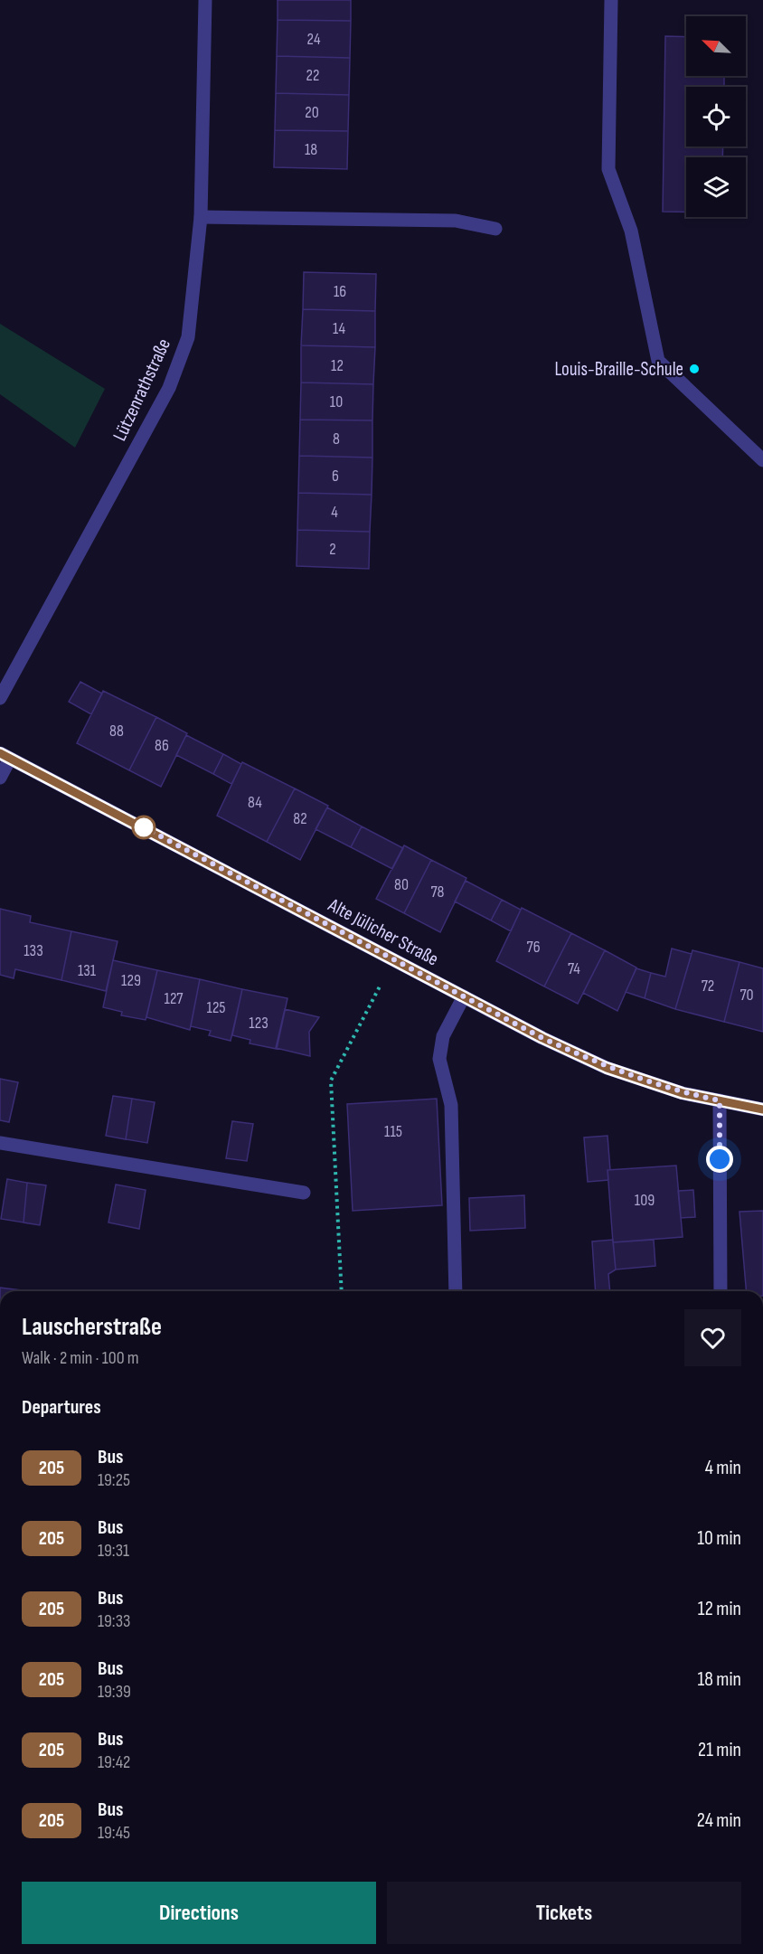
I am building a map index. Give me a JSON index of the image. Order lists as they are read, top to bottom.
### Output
{
  "streets": {
    "street": ["Lützenrathstraße", "Alte Jülicher Straße"]
  },
  "places": ["Louis-Braille-Schule"],
  "lines": ["bus line 205"],
  "house_numbers": [
    "24",
    "22",
    "20",
    "18",
    "16",
    "14",
    "12",
    "10",
    "8",
    "6",
    "4",
    "2",
    "88",
    "86",
    "84",
    "82",
    "80",
    "78",
    "76",
    "133",
    "74",
    "131",
    "129",
    "72",
    "70",
    "127",
    "125",
    "123",
    "115",
    "109"
  ],
  "north": "top left",
  "page": {
    "heading": [
      ["Lauscherstraße", "Walk · 2 min · 100 m"],
      "Departures"
    ],
    "list": [
      {
        "mark": "205",
        "name": "Bus",
        "note": "19:25",
        "value": "4 min"
      },
      {
        "mark": "205",
        "name": "Bus",
        "note": "19:31",
        "value": "10 min"
      },
      {
        "mark": "205",
        "name": "Bus",
        "note": "19:33",
        "value": "12 min"
      },
      {
        "mark": "205",
        "name": "Bus",
        "note": "19:39",
        "value": "18 min"
      },
      {
        "mark": "205",
        "name": "Bus",
        "note": "19:42",
        "value": "21 min"
      },
      {
        "mark": "205",
        "name": "Bus",
        "note": "19:45",
        "value": "24 min"
      }
    ],
    "buttons": ["Directions", "Tickets"]
  }
}
